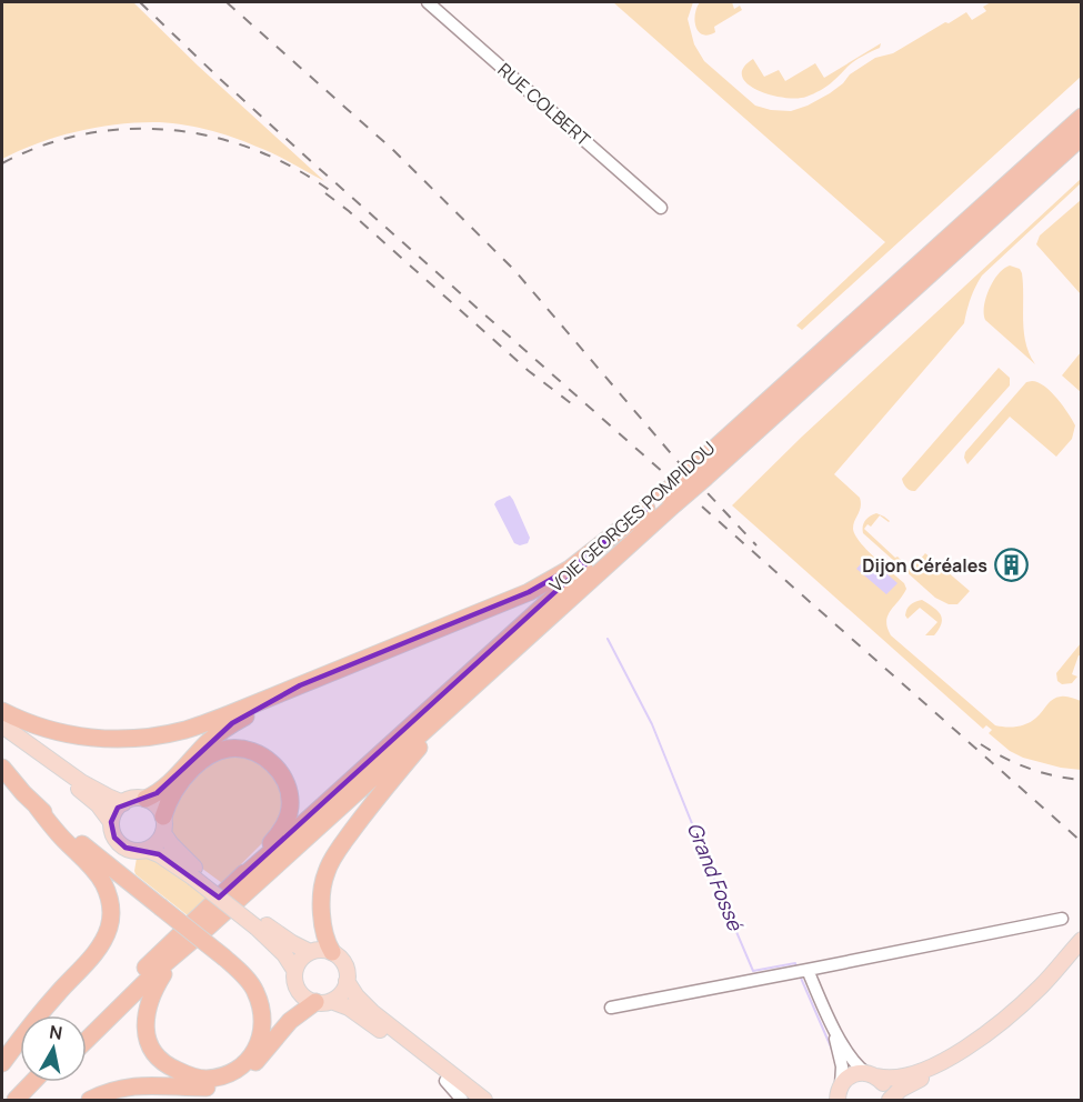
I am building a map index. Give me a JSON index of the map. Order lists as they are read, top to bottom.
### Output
{
  "streets": {
    "highway": ["VOIE GEORGES POMPIDOU"],
    "street": ["RUE COLBERT"]
  },
  "water": ["Grand Fossé"],
  "places": {
    "building": ["Dijon Céréales"]
  },
  "north": "top"
}
